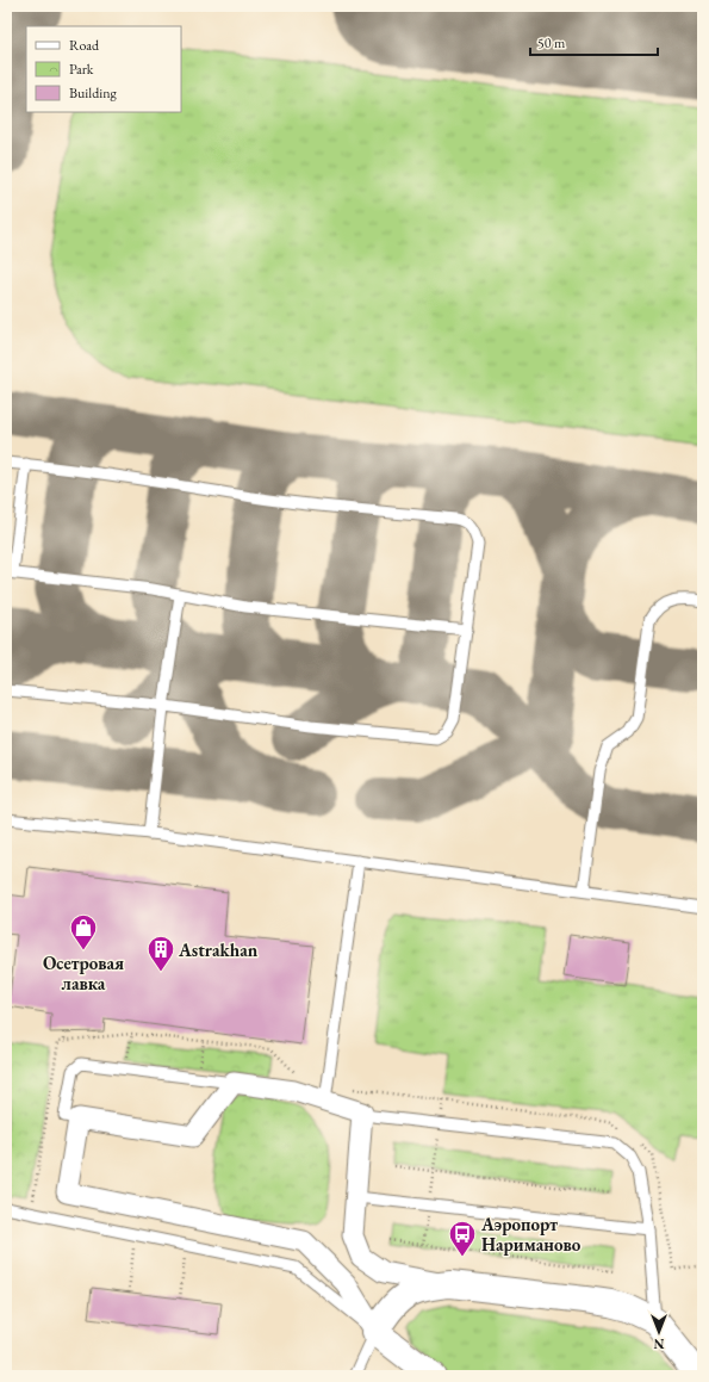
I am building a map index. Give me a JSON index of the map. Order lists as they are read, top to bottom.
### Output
{
  "places": {
    "shop": ["Осетровая лавка"],
    "building": ["Astrakhan"],
    "bus stop": ["Аэропорт Нариманово"]
  },
  "legend": ["Road", "Park", "Building"],
  "scale_bar": "50 m",
  "north": "bottom"
}
